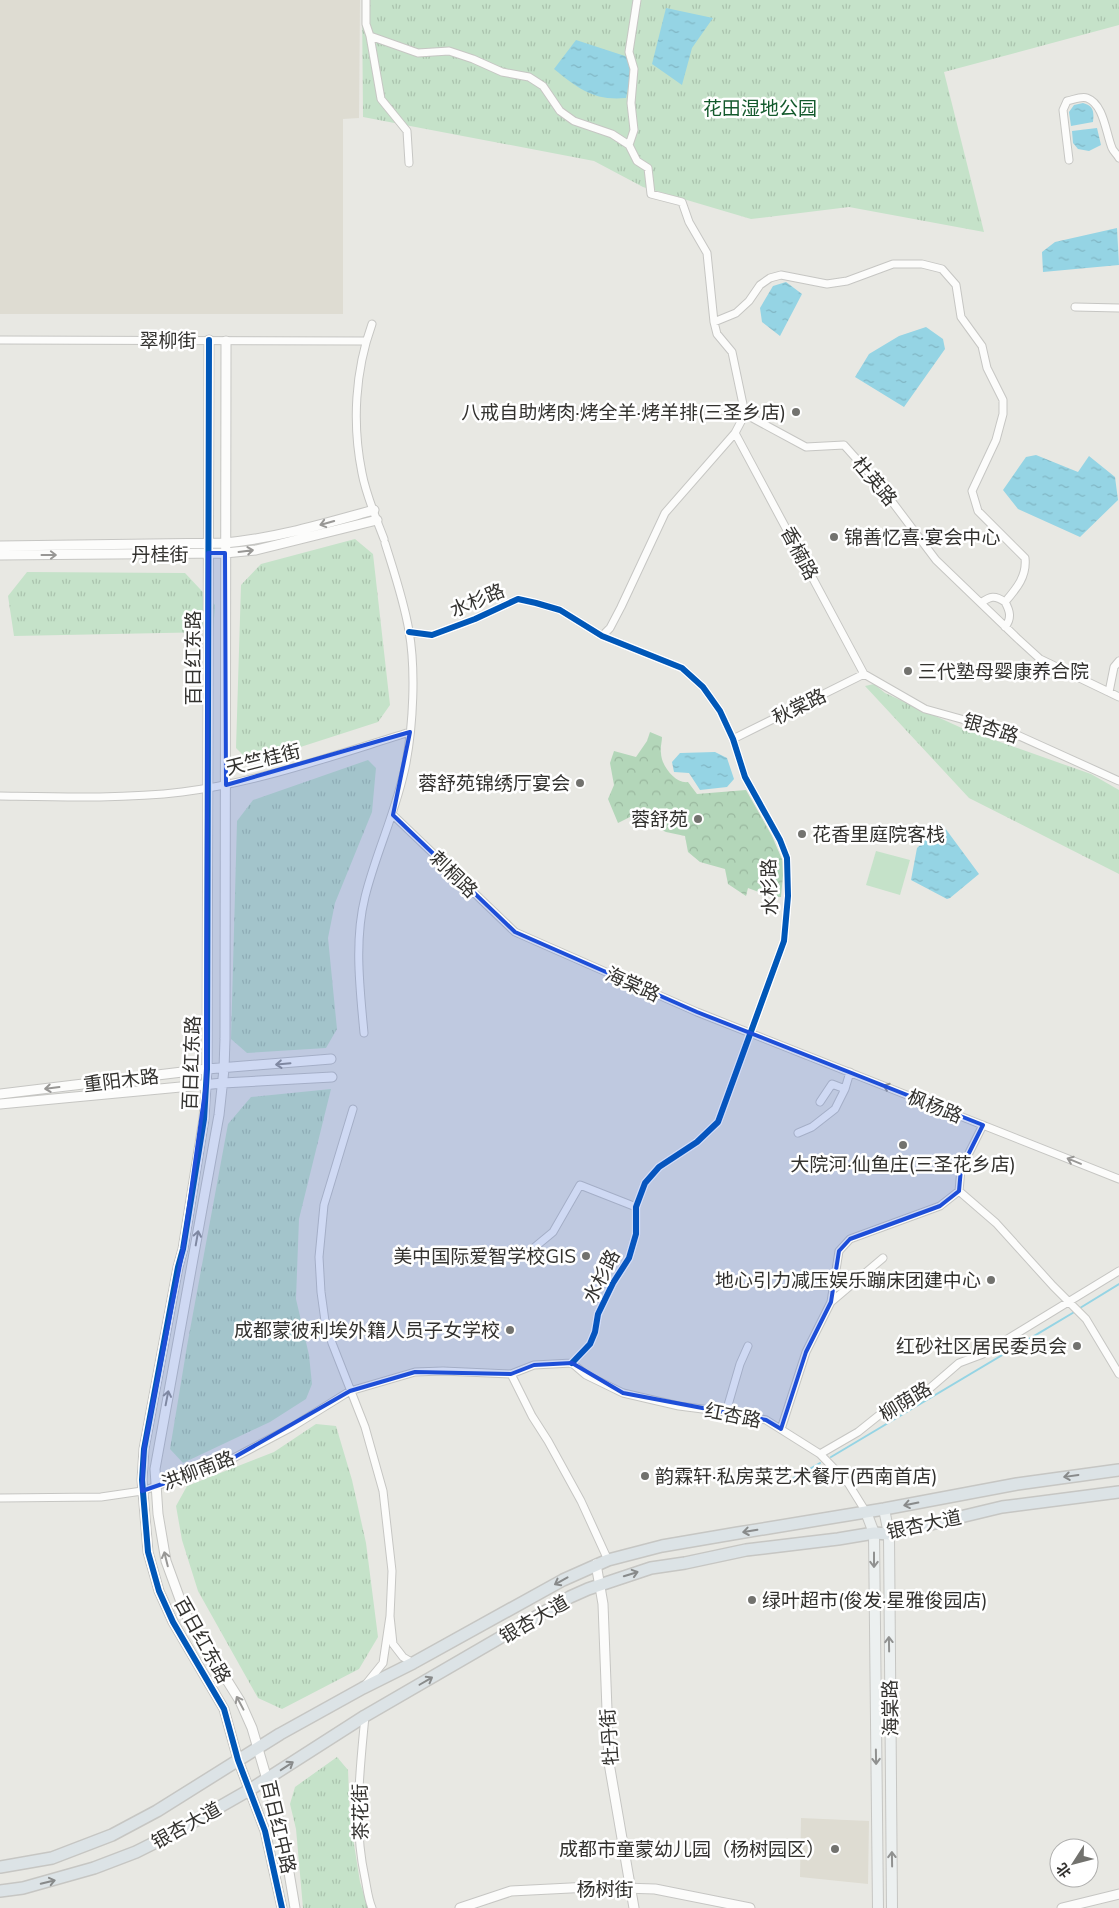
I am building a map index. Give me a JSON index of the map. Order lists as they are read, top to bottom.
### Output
{
  "streets": {
    "main road": ["海棠路", "银杏大道"],
    "street": [
      "翠柳街",
      "杜英路",
      "香楠路",
      "丹桂街",
      "水杉路",
      "百日红东路",
      "秋棠路",
      "银杏路",
      "天竺桂街",
      "刺桐路",
      "重阳木路",
      "枫杨路",
      "柳荫路",
      "红杏路",
      "洪柳南路",
      "牡丹街",
      "茶花街",
      "百日红中路",
      "杨树街"
    ]
  },
  "crossings": [
    ["翠柳街", "百日红东路"],
    ["香楠路", "秋棠路"],
    ["香楠路", "银杏路"],
    ["丹桂街", "百日红东路"],
    ["水杉路", "秋棠路"],
    ["水杉路", "海棠路"],
    ["水杉路", "枫杨路"],
    ["水杉路", "红杏路"],
    ["百日红东路", "天竺桂街"],
    ["百日红东路", "重阳木路"],
    ["百日红东路", "洪柳南路"],
    ["百日红东路", "银杏大道"],
    ["百日红东路", "百日红中路"],
    ["秋棠路", "银杏路"],
    ["刺桐路", "海棠路"],
    ["海棠路", "枫杨路"],
    ["海棠路", "红杏路"],
    ["海棠路", "银杏大道"],
    ["柳荫路", "红杏路"],
    ["红杏路", "银杏大道"],
    ["银杏大道", "牡丹街"],
    ["银杏大道", "茶花街"],
    ["银杏大道", "百日红中路"],
    ["牡丹街", "杨树街"]
  ],
  "one_way": ["枫杨路"],
  "parks": ["花田湿地公园"],
  "places": [
    "八戒自助烤肉·烤全羊·烤羊排(三圣乡店)",
    "锦善忆喜·宴会中心",
    "三代塾母婴康养合院",
    "蓉舒苑锦绣厅宴会",
    "蓉舒苑",
    "花香里庭院客栈",
    "大院河·仙鱼庄(三圣花乡店)",
    "美中国际爱智学校GIS",
    "地心引力减压娱乐蹦床团建中心",
    "成都蒙彼利埃外籍人员子女学校",
    "红砂社区居民委员会",
    "韵霖轩·私房菜艺术餐厅(西南首店)",
    "绿叶超市(俊发·星雅俊园店)",
    "成都市童蒙幼儿园（杨树园区）"
  ],
  "north": "bottom left"
}
